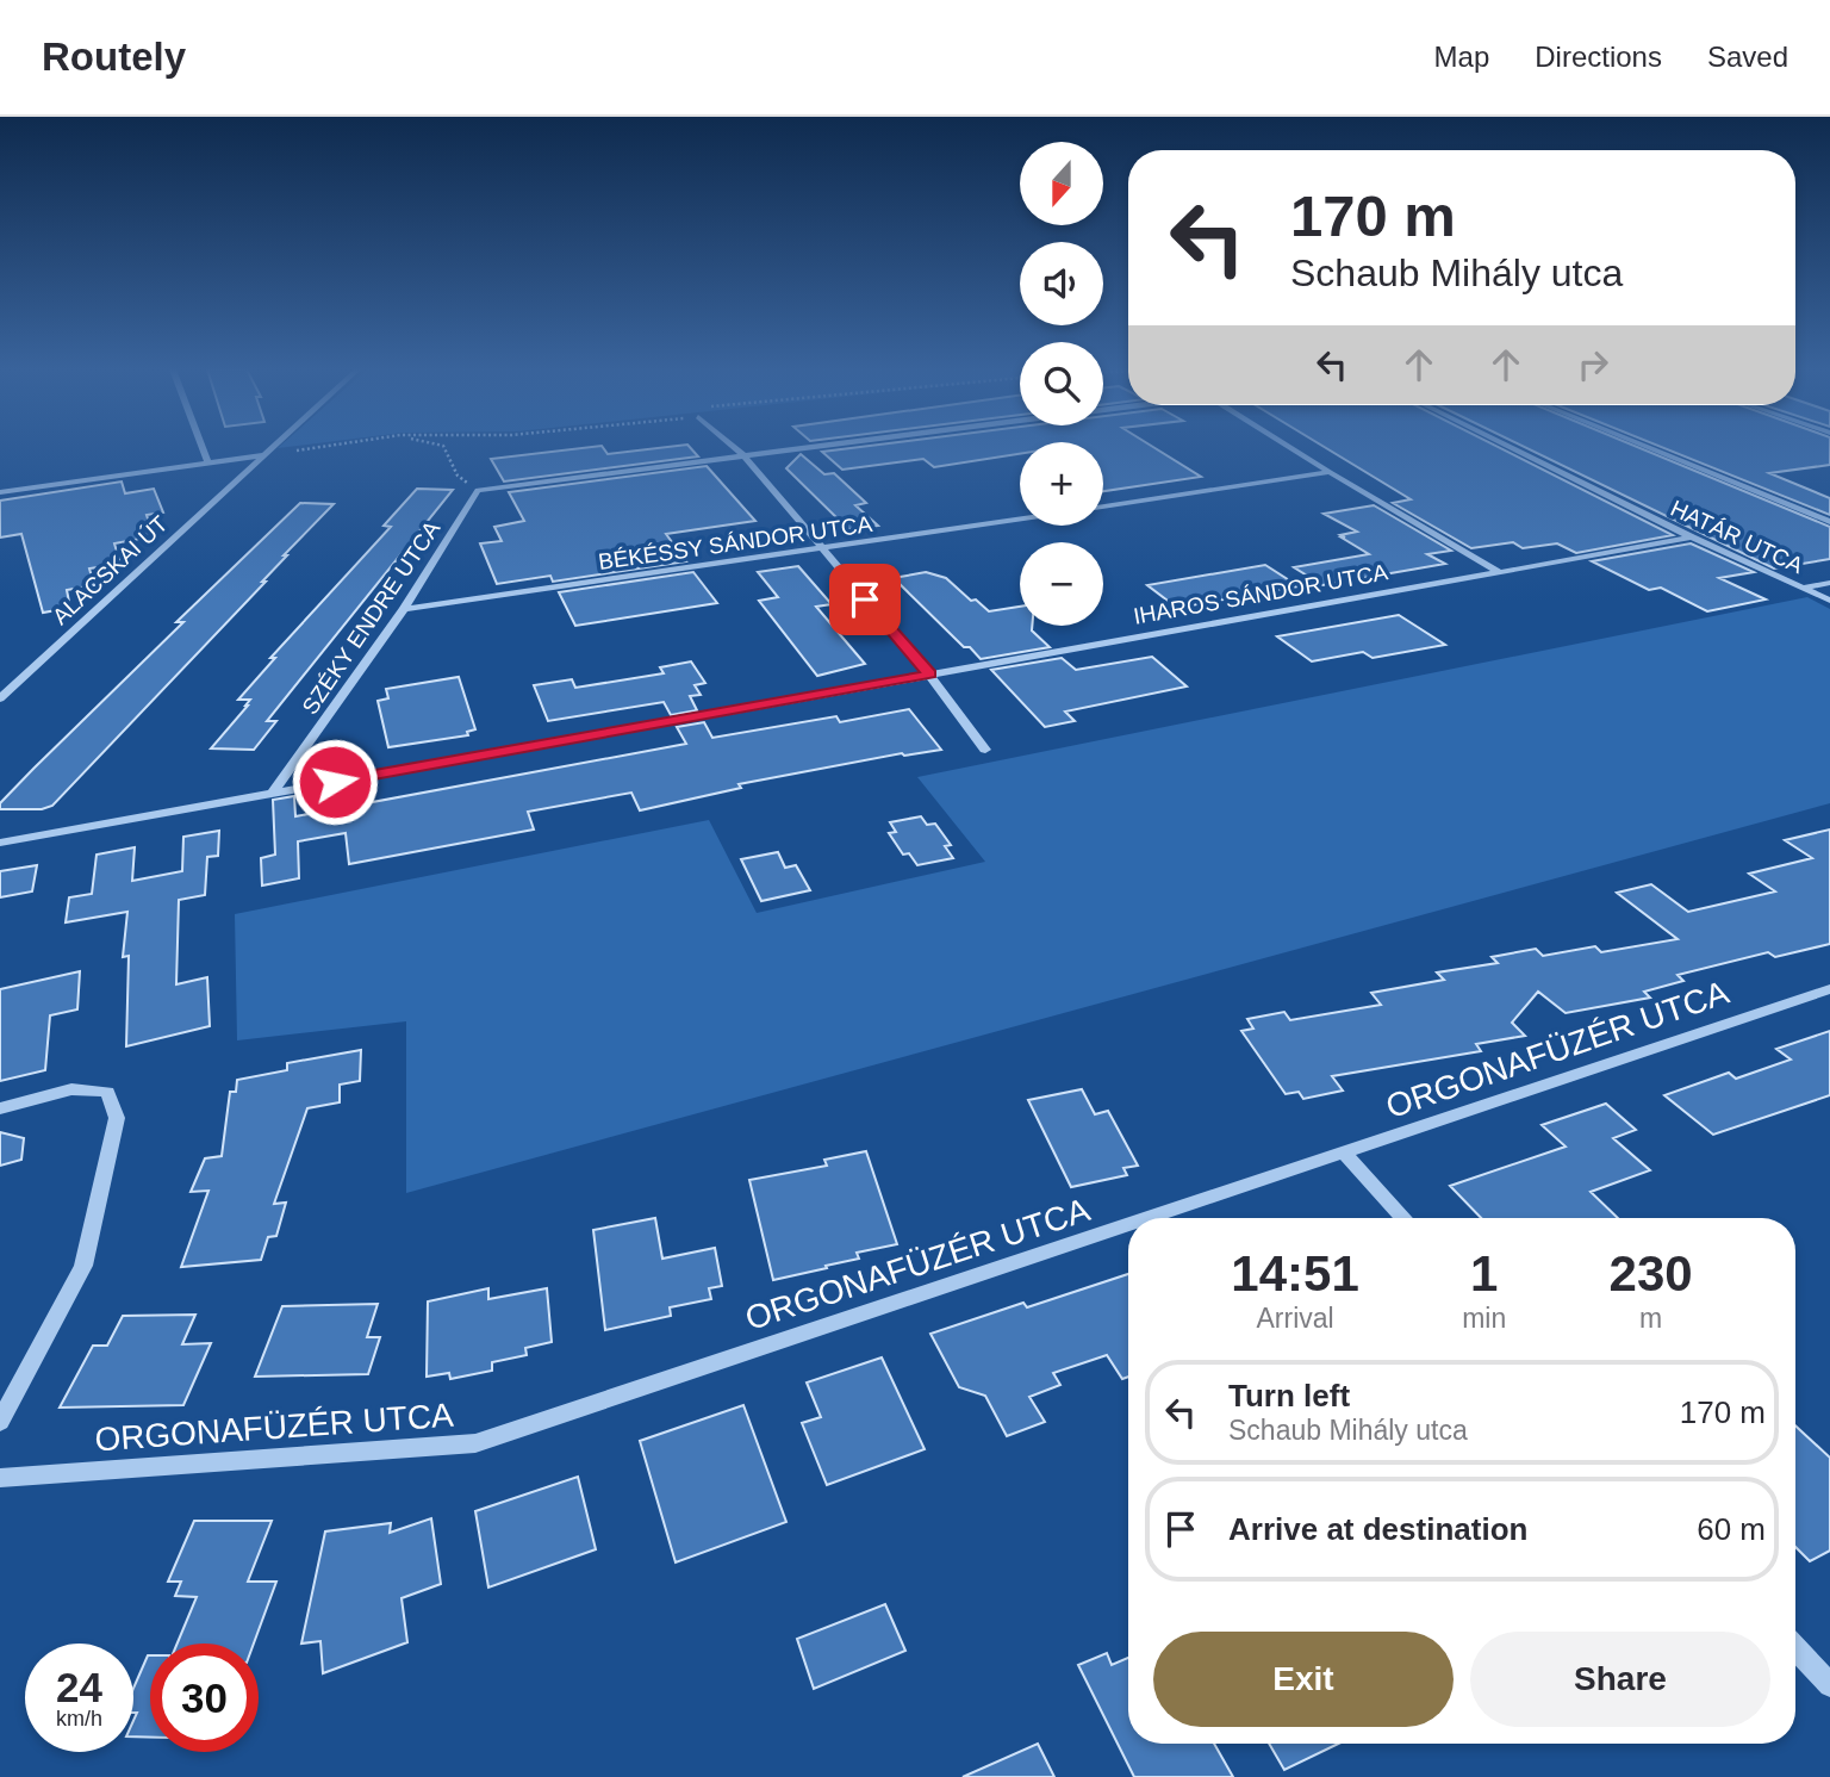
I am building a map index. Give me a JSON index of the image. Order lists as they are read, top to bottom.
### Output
{
  "streets": {
    "street": [
      "HATÁR UTCA",
      "BÉKÉSSY SÁNDOR UTCA",
      "ALACSKAI ÚT",
      "IHAROS SÁNDOR UTCA",
      "SZÉKY ENDRE UTCA",
      "ORGONAFÜZÉR UTCA"
    ]
  },
  "crossings": [
    ["HATÁR UTCA", "IHAROS SÁNDOR UTCA"],
    ["BÉKÉSSY SÁNDOR UTCA", "SZÉKY ENDRE UTCA"],
    ["IHAROS SÁNDOR UTCA", "SZÉKY ENDRE UTCA"]
  ],
  "north": "bottom",
  "page": {
    "header": "Routely",
    "nav": ["Map", "Directions", "Saved"],
    "map_buttons": ["+", "−"],
    "turn": ["170 m", "Schaub Mihály utca"],
    "eta": [
      "14:51",
      "Arrival",
      "1",
      "min",
      "230",
      "m"
    ],
    "list": [
      {
        "name": "Turn left",
        "note": "Schaub Mihály utca",
        "value": "170 m"
      },
      {
        "name": "Arrive at destination",
        "value": "60 m"
      }
    ],
    "buttons": ["Exit", "Share"],
    "speed": "24 km/h",
    "limit": "30"
  }
}
